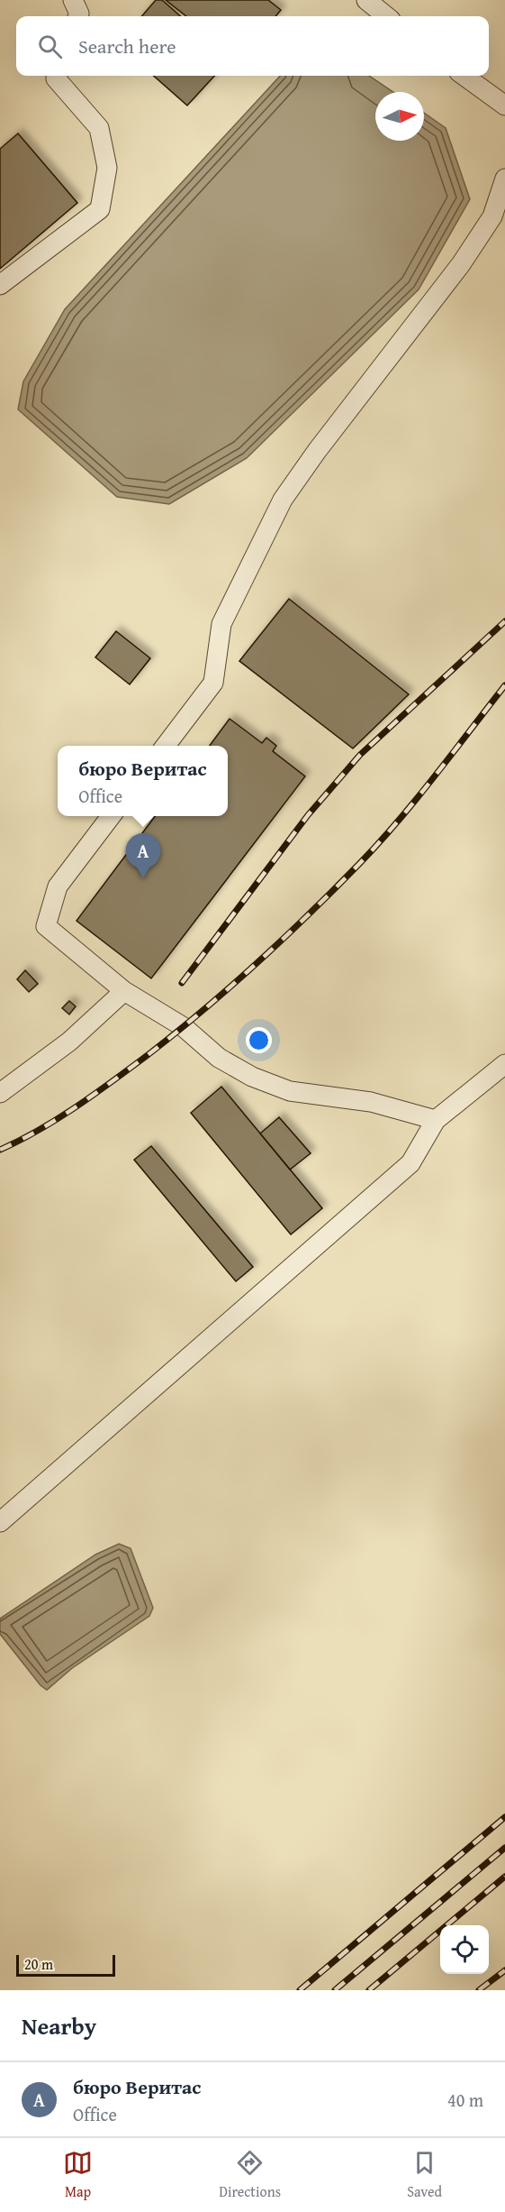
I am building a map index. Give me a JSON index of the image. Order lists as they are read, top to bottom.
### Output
{
  "scale_bar": "20 m",
  "north": "right",
  "page": {
    "search": "Search here",
    "popup": ["бюро Веритас", "Office"],
    "pins": "A",
    "scale": "20 m",
    "heading": "Nearby",
    "list": [
      {
        "mark": "A",
        "name": "бюро Веритас",
        "note": "Office",
        "value": "40 m"
      }
    ],
    "nav": ["Map", "Directions", "Saved"]
  }
}
